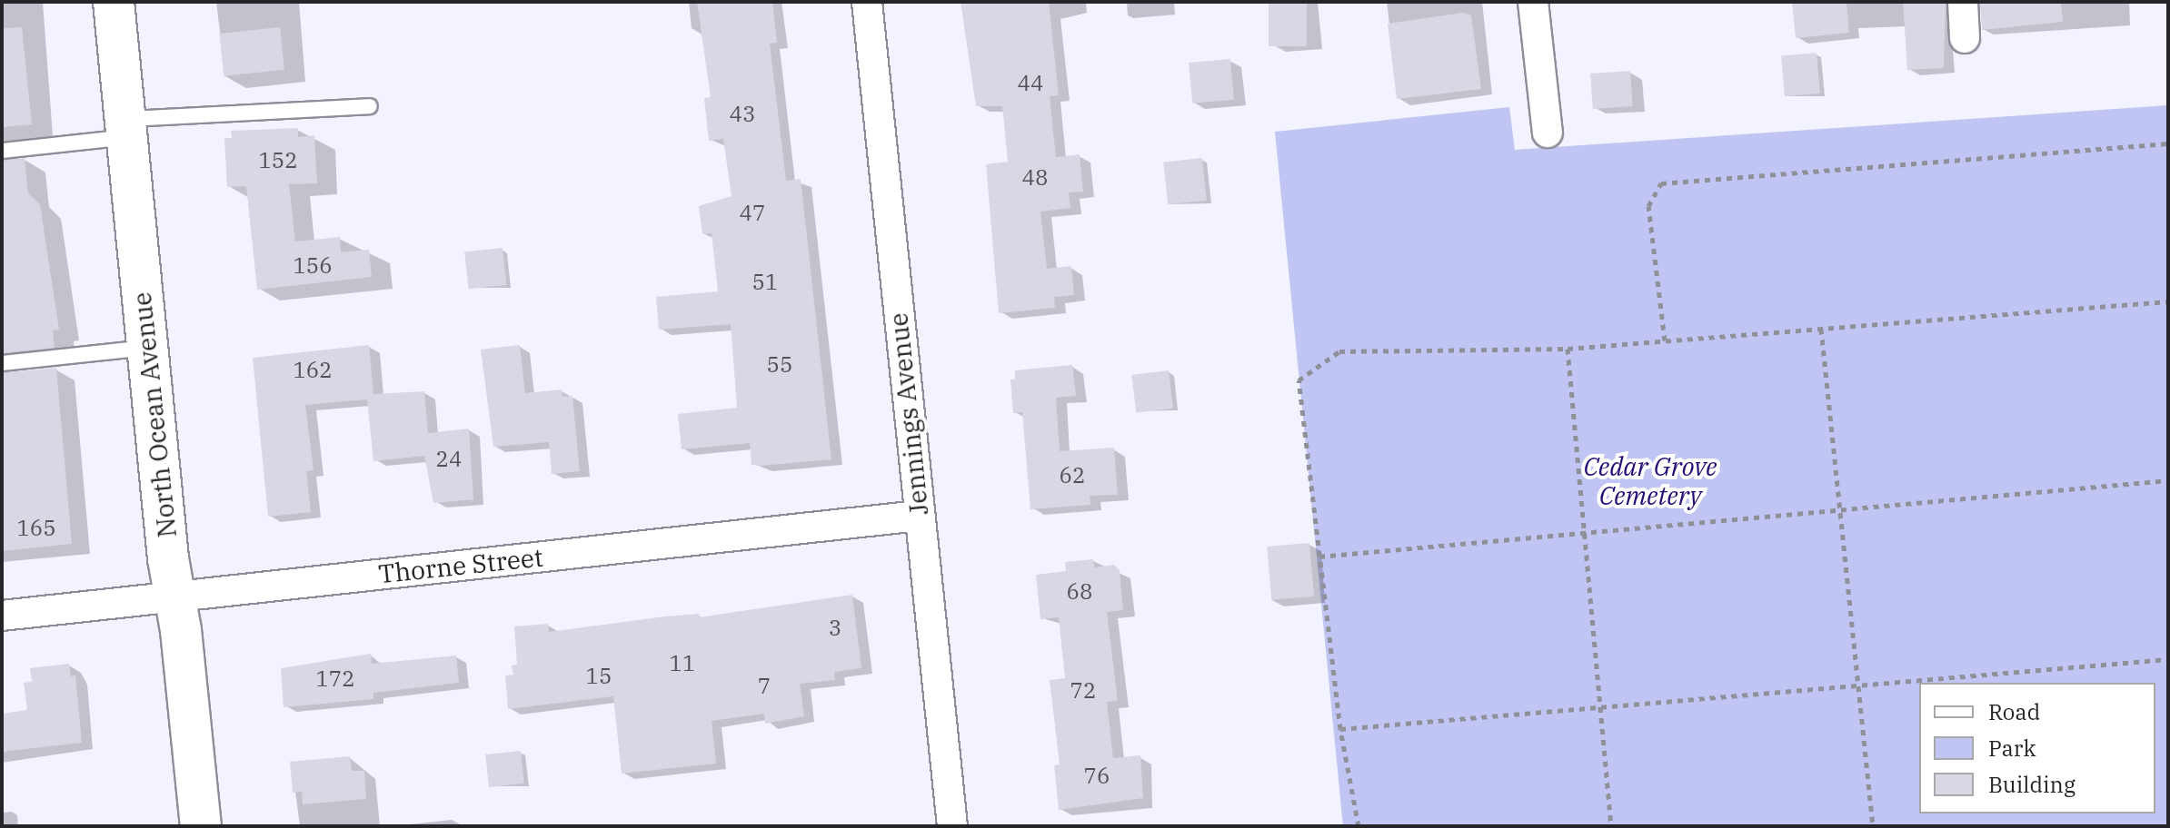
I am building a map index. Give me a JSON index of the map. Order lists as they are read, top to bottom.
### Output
{
  "streets": {
    "street": ["Jennings Avenue", "North Ocean Avenue", "Thorne Street"]
  },
  "crossings": [
    ["Jennings Avenue", "Thorne Street"],
    ["North Ocean Avenue", "Thorne Street"]
  ],
  "parks": ["Cedar Grove Cemetery"],
  "house_numbers": [
    "44",
    "43",
    "152",
    "48",
    "47",
    "156",
    "51",
    "55",
    "162",
    "24",
    "62",
    "165",
    "68",
    "3",
    "11",
    "15",
    "172",
    "7",
    "72",
    "76"
  ],
  "legend": ["Road", "Park", "Building"]
}
